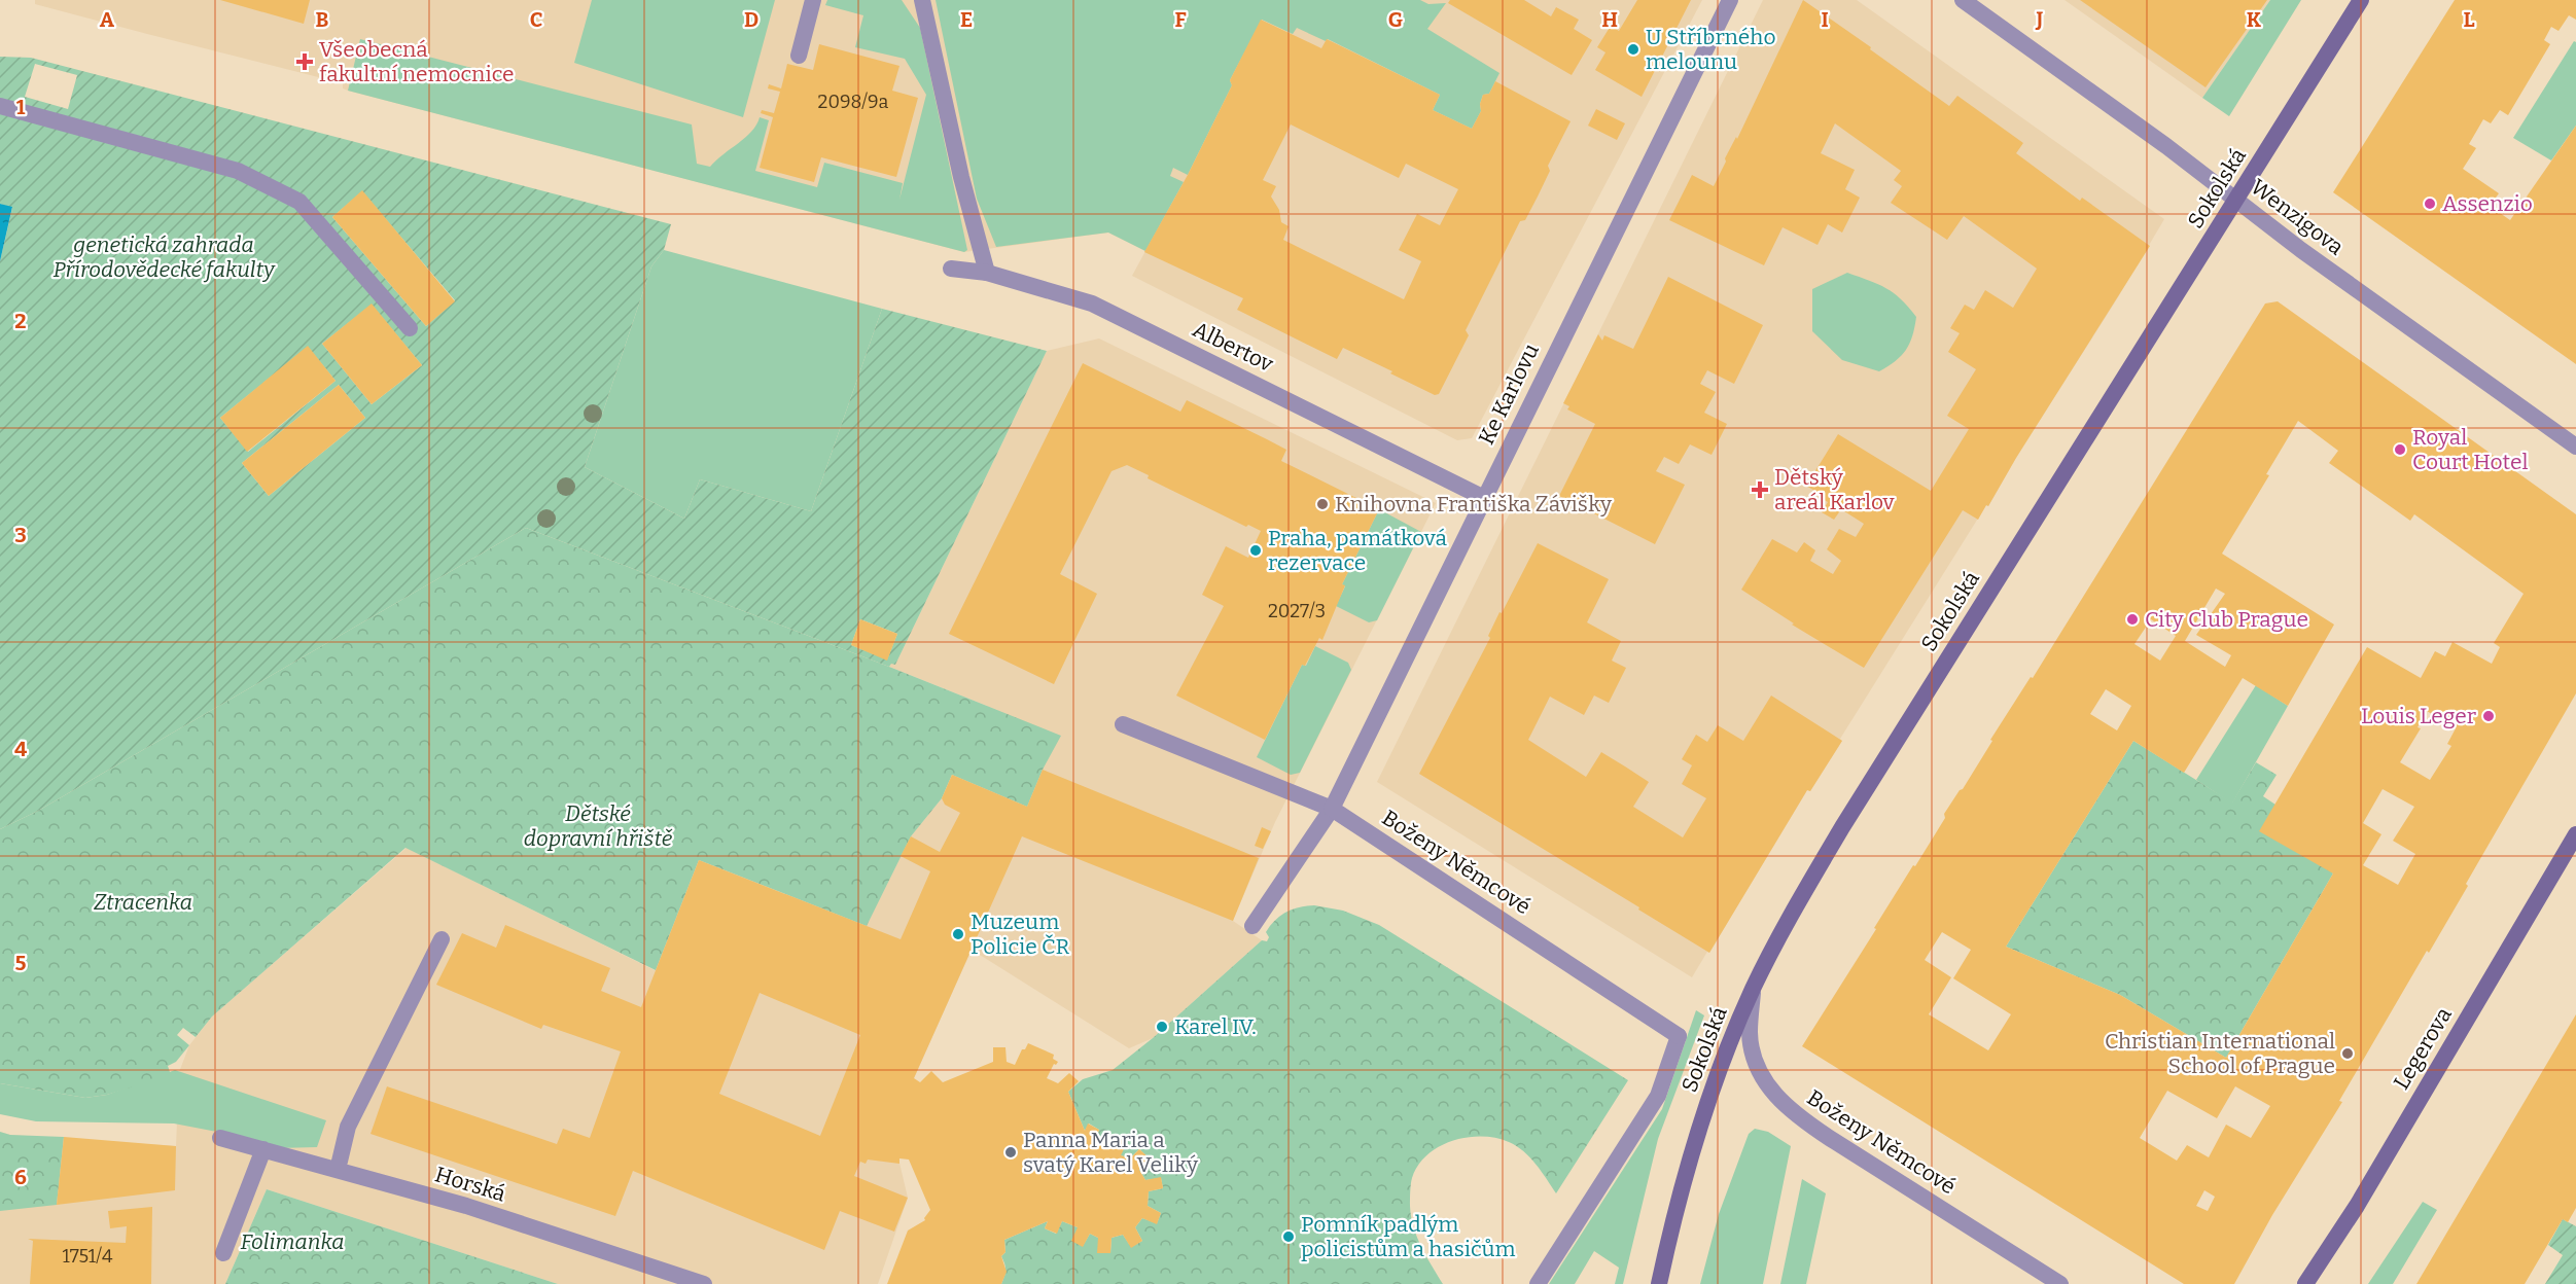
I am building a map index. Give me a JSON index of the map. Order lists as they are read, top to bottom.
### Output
{
  "streets": {
    "main road": ["Sokolská", "Legerova"],
    "street": [
      "Wenzigova",
      "Albertov",
      "Ke Karlovu",
      "Boženy Němcové",
      "Horská"
    ]
  },
  "crossings": [
    ["Sokolská", "Wenzigova"],
    ["Sokolská", "Boženy Němcové"],
    ["Albertov", "Ke Karlovu"],
    ["Ke Karlovu", "Boženy Němcové"]
  ],
  "parks": [
    "genetická zahrada Přírodovědecké fakulty",
    "Dětské dopravní hřiště",
    "Ztracenka",
    "Folimanka"
  ],
  "places": {
    "other": [
      "U Stříbrného melounu",
      "Assenzio",
      "Royal Court Hotel",
      "Knihovna Františka Závišky",
      "Praha, památková rezervace",
      "City Club Prague",
      "Louis Leger",
      "Muzeum Policie ČR",
      "Karel IV.",
      "Christian International School of Prague",
      "Panna Maria a svatý Karel Veliký",
      "Pomník padlým policistům a hasičům"
    ],
    "health": ["Všeobecná fakultní nemocnice", "Dětský areál Karlov"]
  },
  "house_numbers": ["2098/9a", "2027/3", "1751/4"],
  "grid": {
    "columns": [
      "A",
      "B",
      "C",
      "D",
      "E",
      "F",
      "G",
      "H",
      "I",
      "J",
      "K",
      "L"
    ],
    "rows": [
      "1",
      "2",
      "3",
      "4",
      "5",
      "6"
    ]
  }
}
